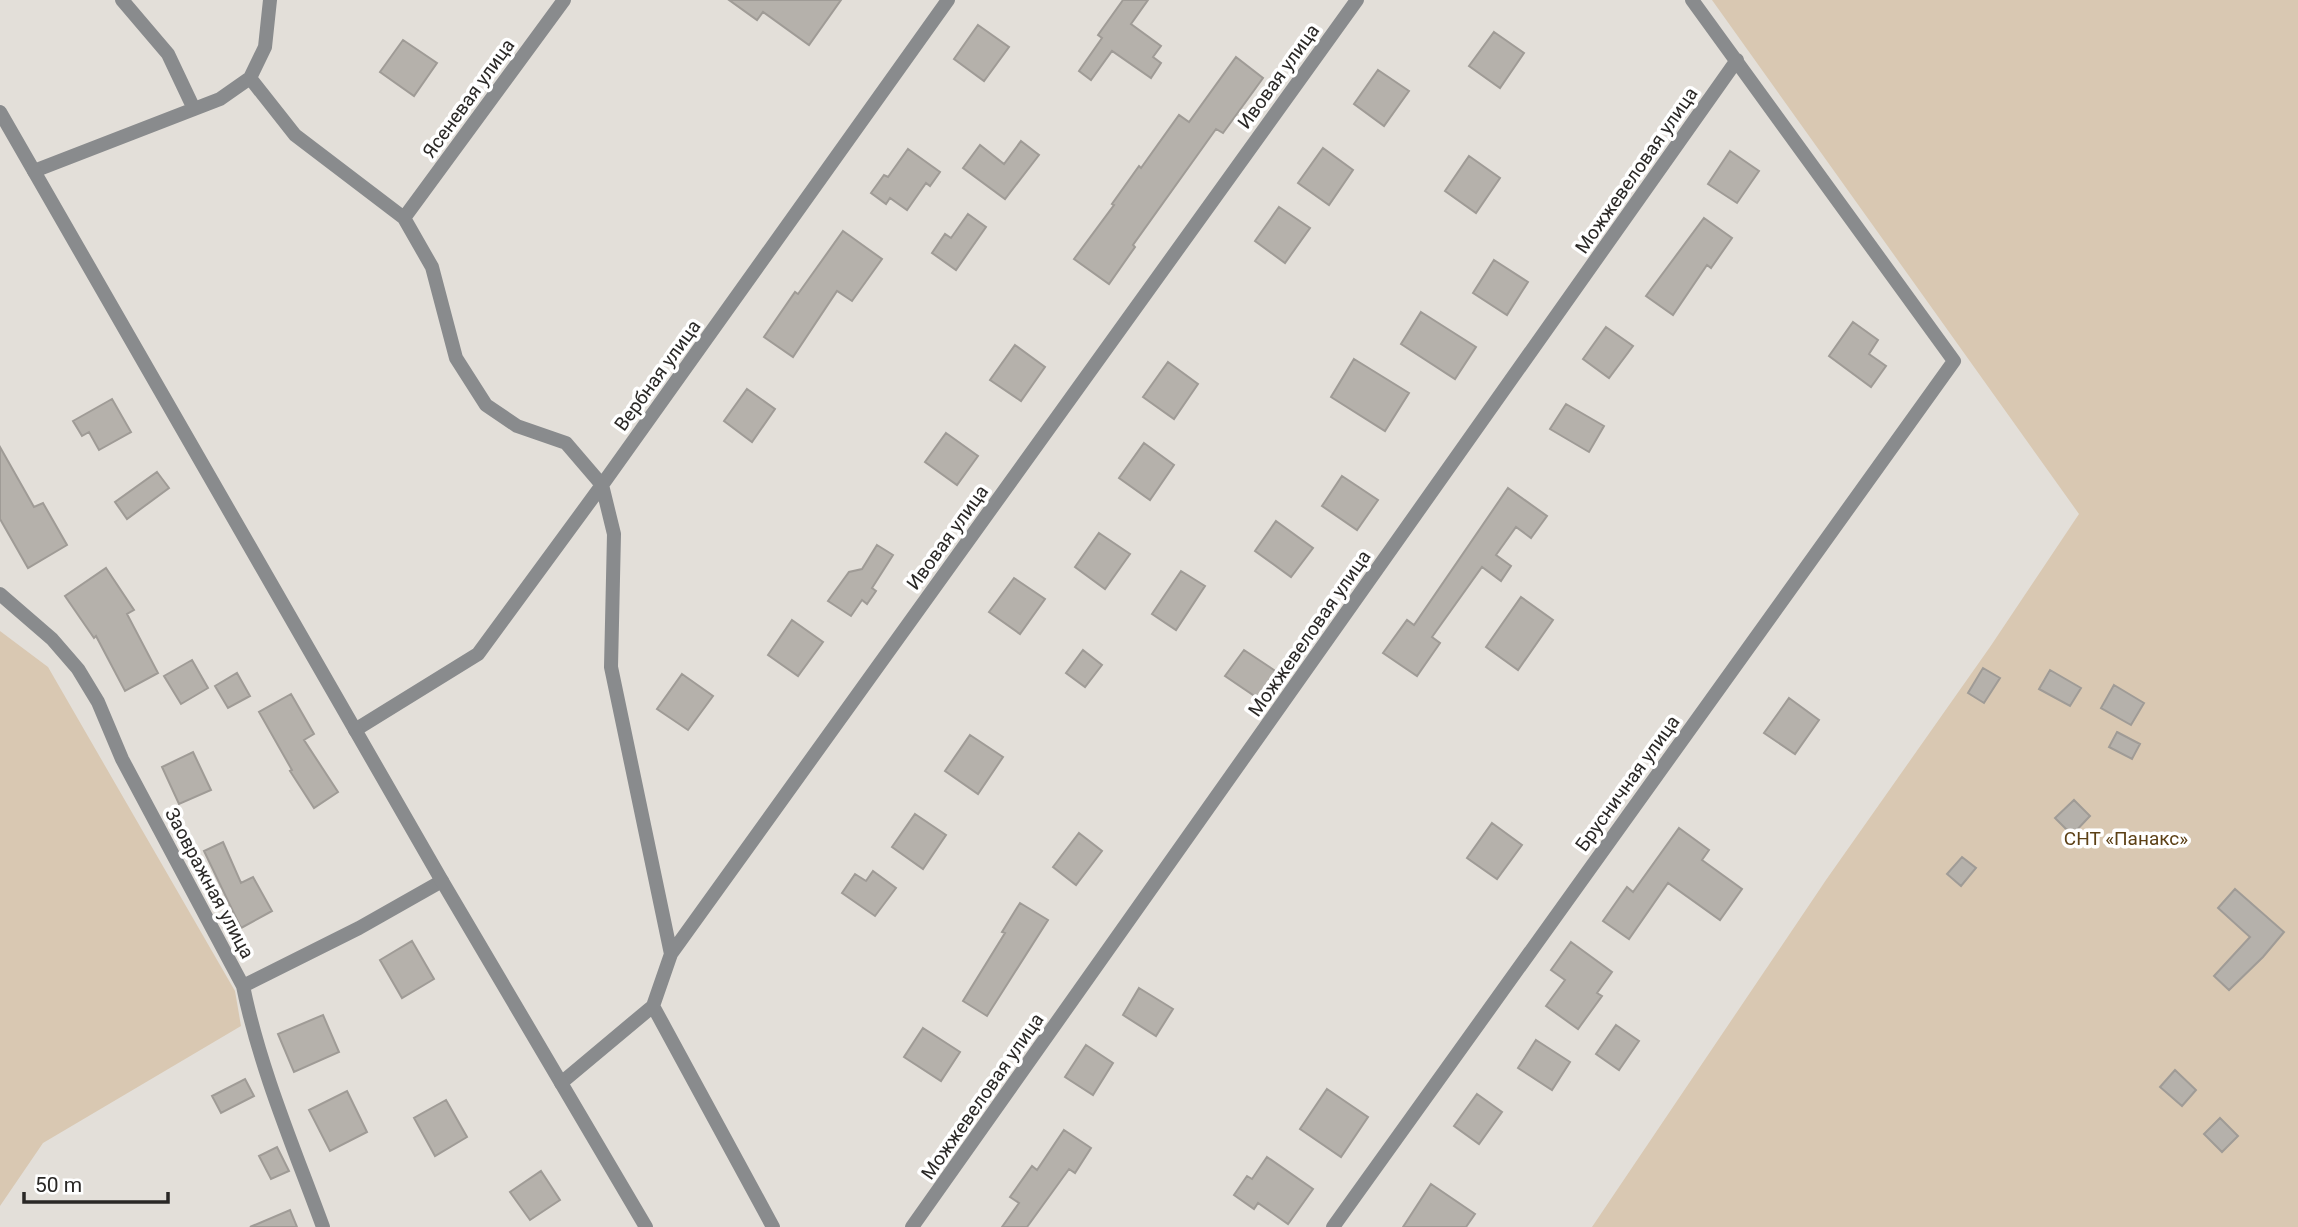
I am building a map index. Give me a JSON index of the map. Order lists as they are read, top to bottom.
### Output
{
  "streets": {
    "street": [
      "Ивовая улица",
      "Ясеневая улица",
      "Можжевеловая улица",
      "Вербная улица",
      "Брусничная улица",
      "Заовражная улица"
    ]
  },
  "crossings": [
    ["Можжевеловая улица", "Брусничная улица"]
  ],
  "parks": ["СНТ «Панакс»"],
  "scale_bar": "50 m"
}
